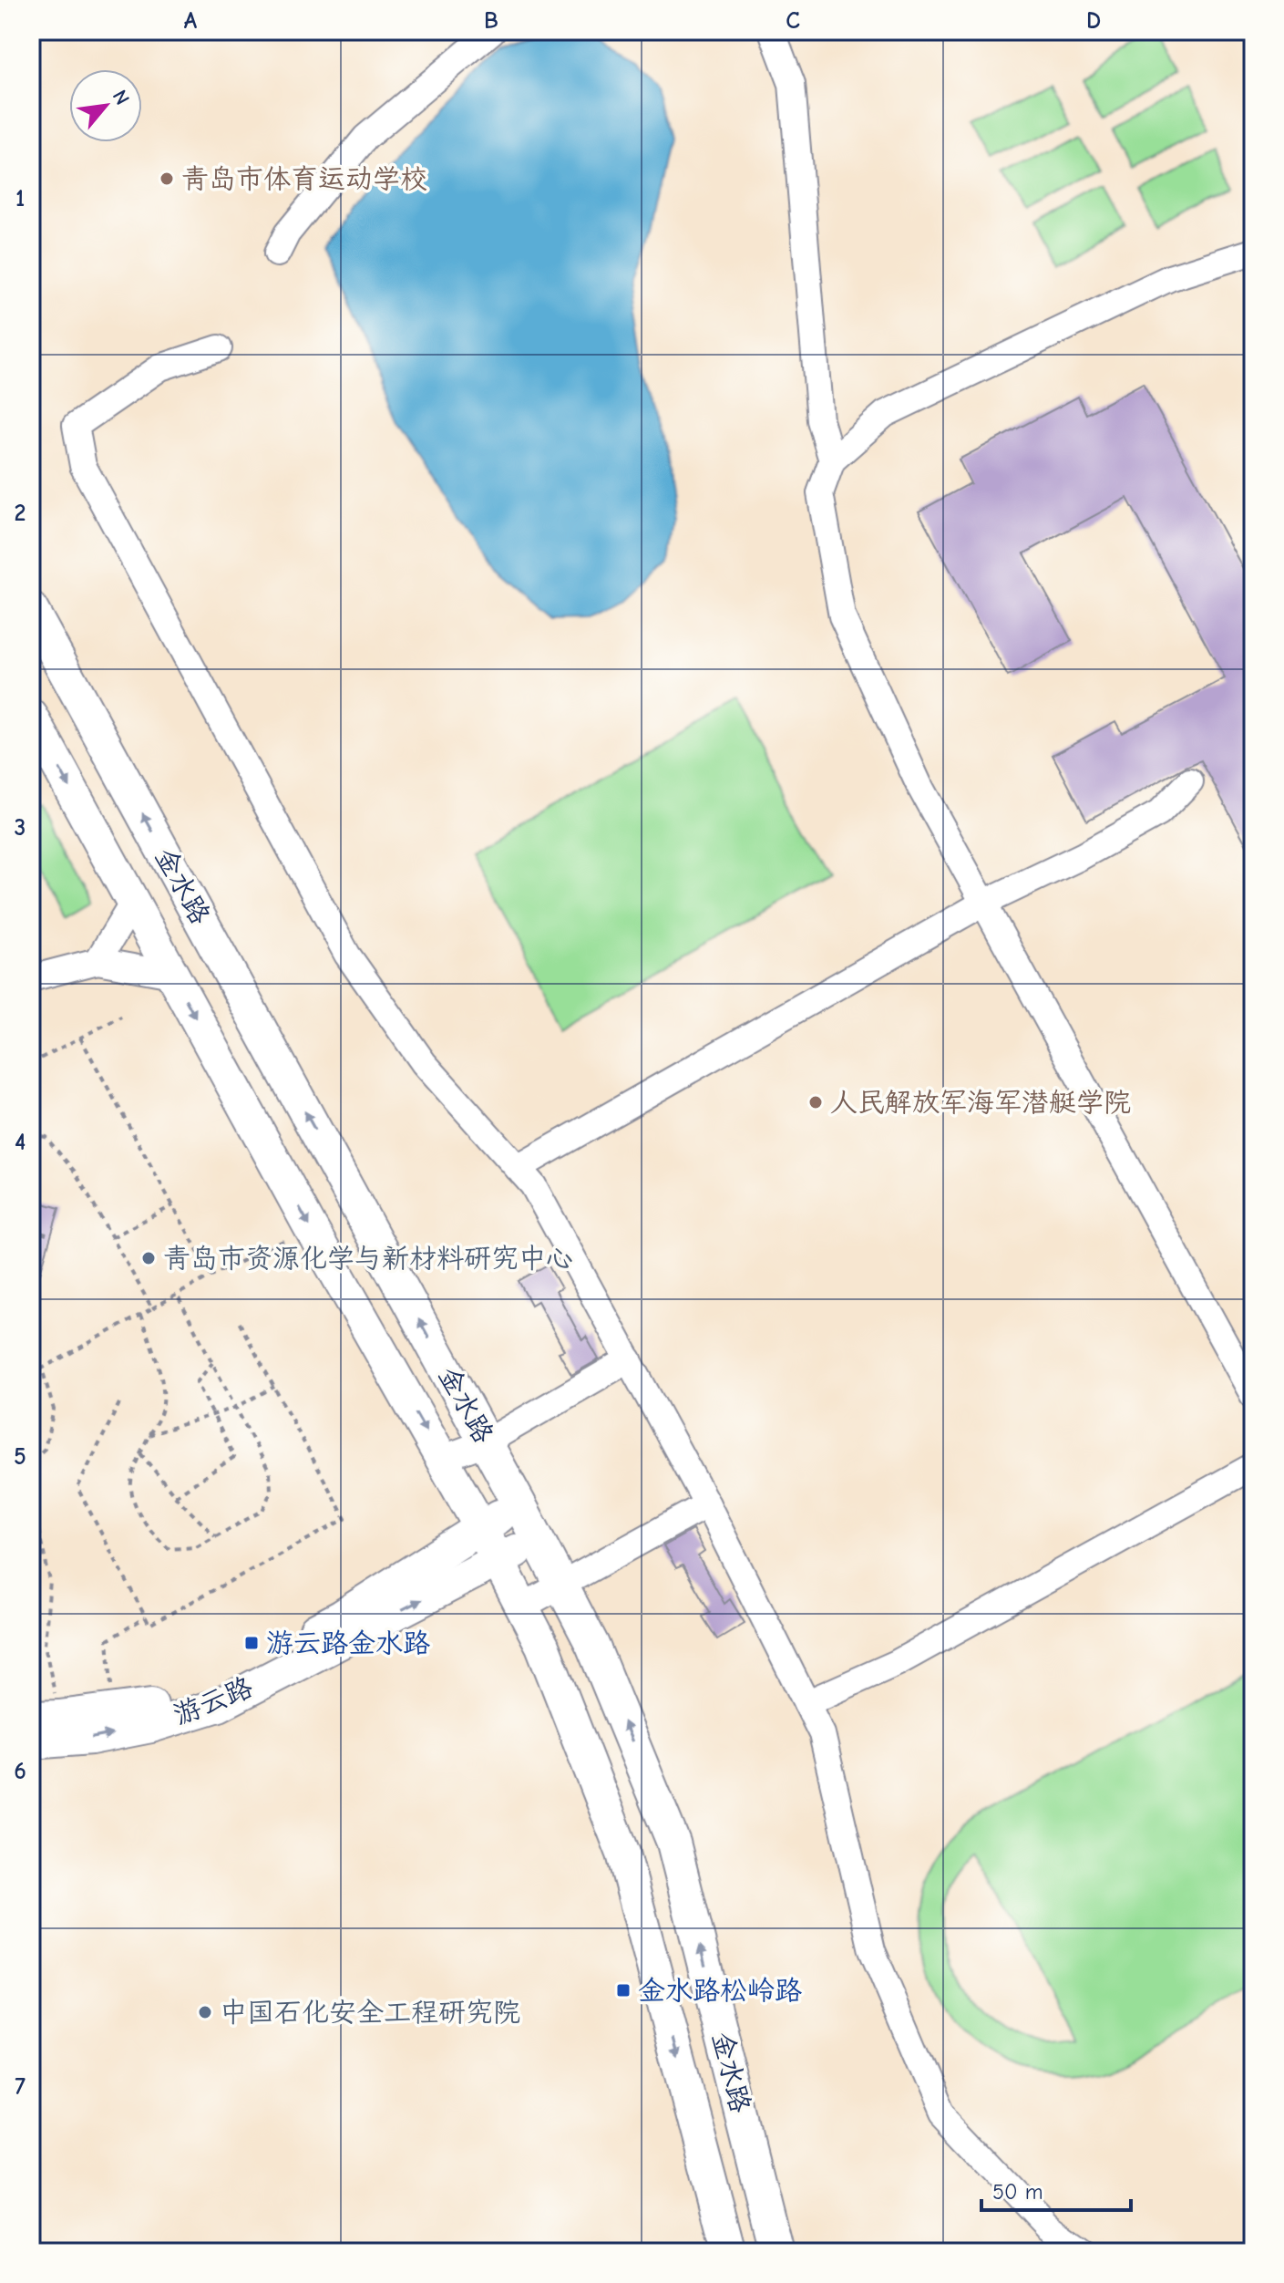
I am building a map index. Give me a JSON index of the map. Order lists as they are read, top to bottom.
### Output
{
  "streets": {
    "main road": ["金水路", "游云路"]
  },
  "crossings": [
    ["金水路", "游云路"]
  ],
  "places": {
    "other": [
      "青岛市体育运动学校",
      "人民解放军海军潜艇学院",
      "青岛市资源化学与新材料研究中心",
      "中国石化安全工程研究院"
    ],
    "transit": ["游云路金水路", "金水路松岭路"]
  },
  "scale_bar": "50 m",
  "north": "top right",
  "grid": {
    "columns": [
      "A",
      "B",
      "C",
      "D"
    ],
    "rows": [
      "1",
      "2",
      "3",
      "4",
      "5",
      "6",
      "7"
    ]
  }
}
